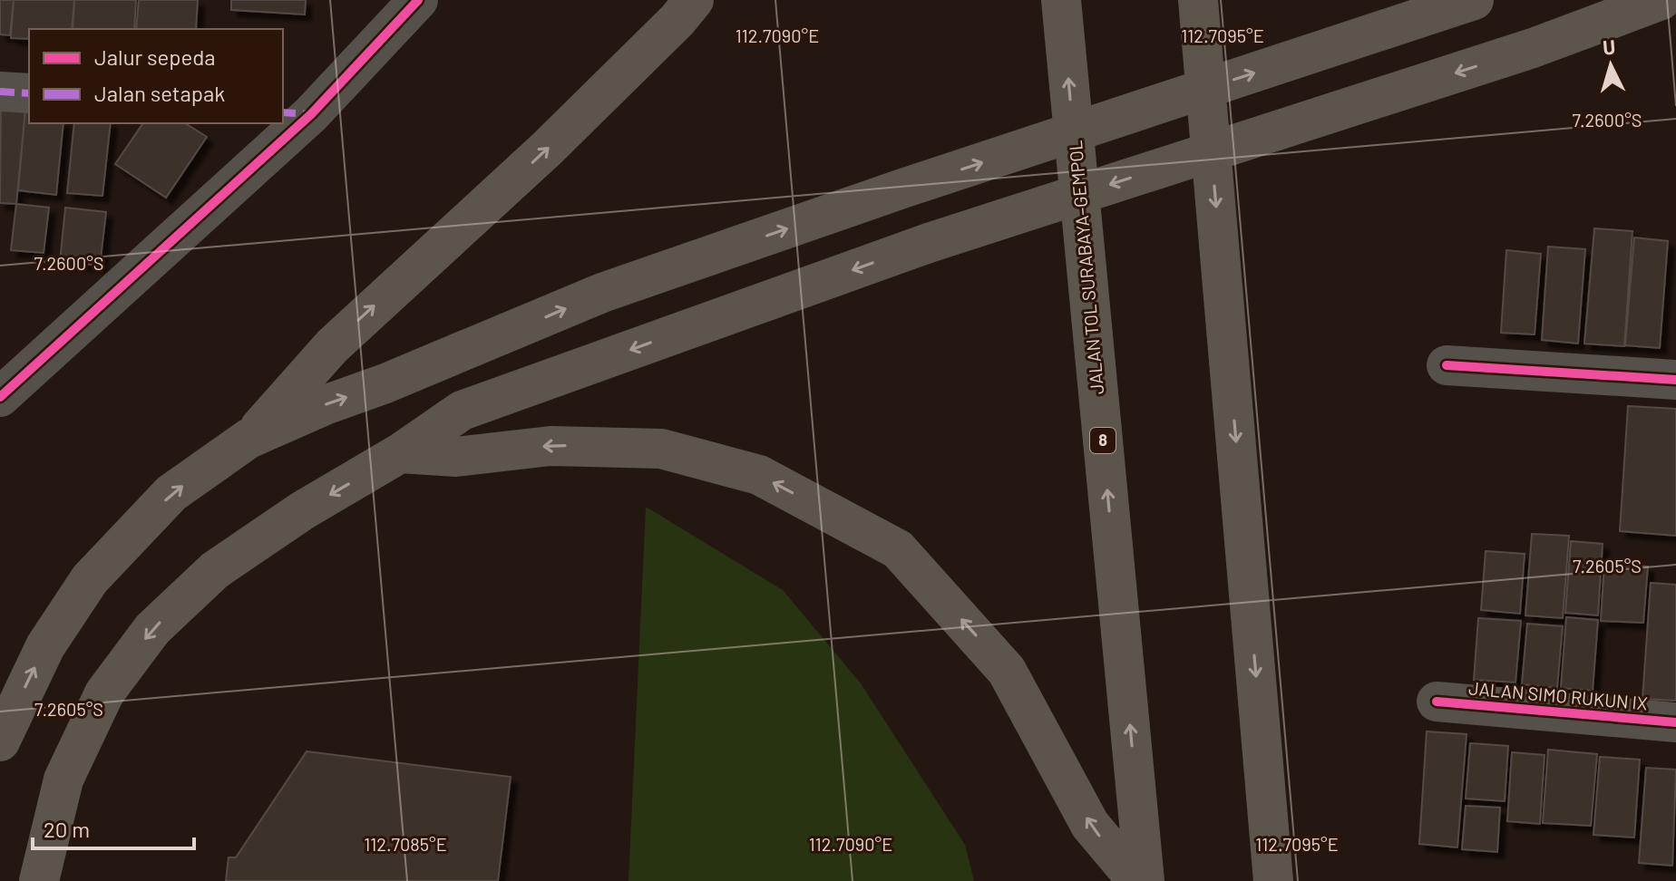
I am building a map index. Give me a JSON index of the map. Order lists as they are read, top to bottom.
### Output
{
  "streets": {
    "highway": ["JALAN TOL SURABAYA–GEMPOL", "8"],
    "street": ["JALAN SIMO RUKUN IX"]
  },
  "legend": ["Jalur sepeda", "Jalan setapak"],
  "scale_bar": "20 m",
  "north": "top",
  "coordinates": [
    "112.7090°E",
    "112.7095°E",
    "7.2600°S",
    "7.2605°S",
    "112.7085°E"
  ]
}
